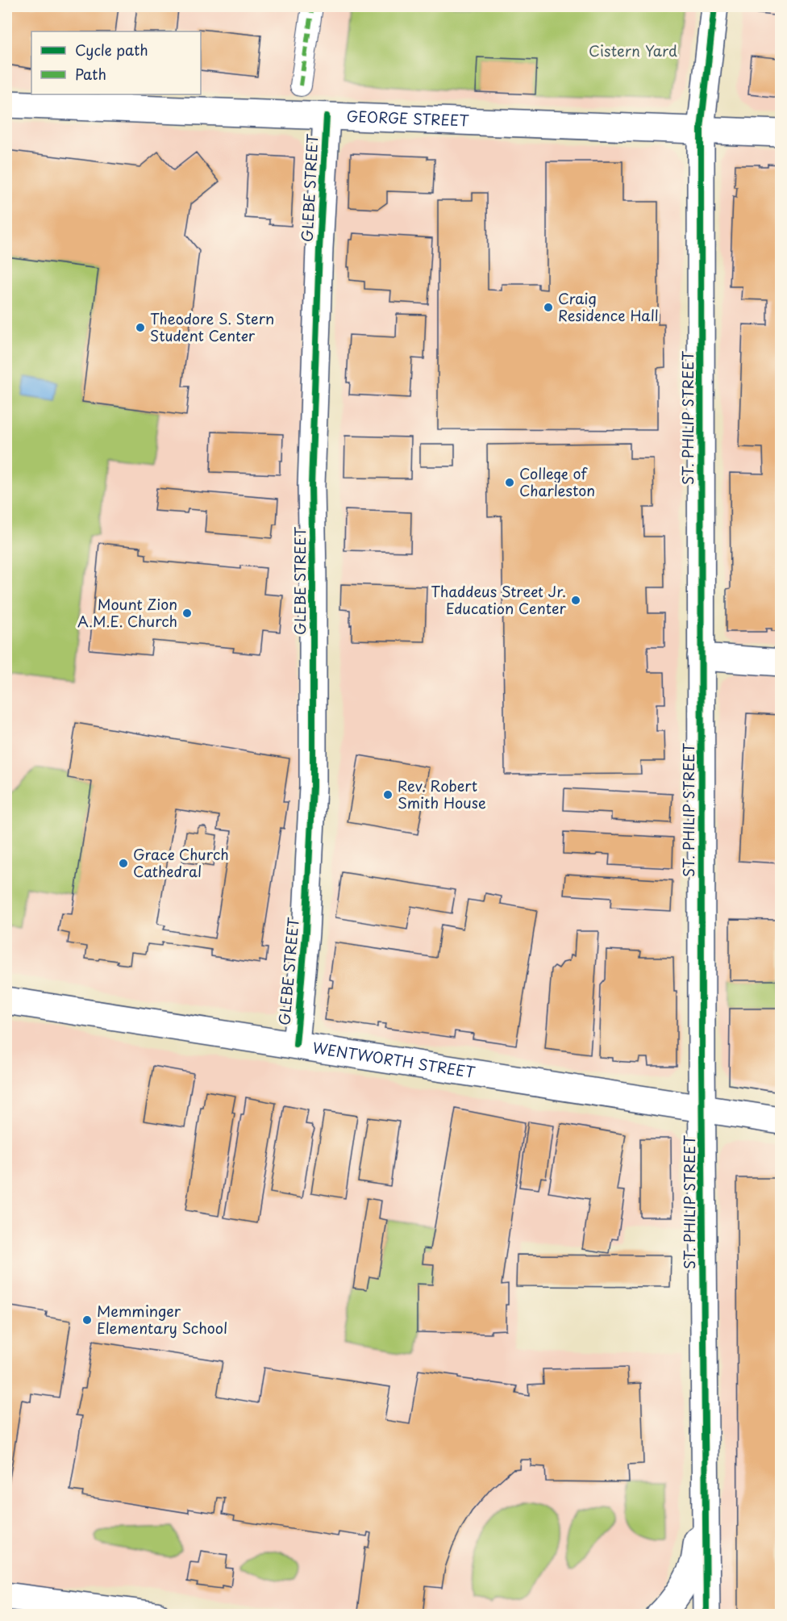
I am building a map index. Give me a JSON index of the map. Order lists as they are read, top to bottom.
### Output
{
  "streets": {
    "street": [
      "GEORGE STREET",
      "GLEBE STREET",
      "ST. PHILIP STREET",
      "WENTWORTH STREET"
    ]
  },
  "crossings": [
    ["GEORGE STREET", "GLEBE STREET"],
    ["GEORGE STREET", "ST. PHILIP STREET"],
    ["GLEBE STREET", "WENTWORTH STREET"],
    ["ST. PHILIP STREET", "WENTWORTH STREET"]
  ],
  "parks": ["Cistern Yard"],
  "places": [
    "Craig Residence Hall",
    "Theodore S. Stern Student Center",
    "College of Charleston",
    "Thaddeus Street Jr. Education Center",
    "Mount Zion A.M.E. Church",
    "Rev. Robert Smith House",
    "Grace Church Cathedral",
    "Memminger Elementary School"
  ],
  "legend": ["Cycle path", "Path"]
}
